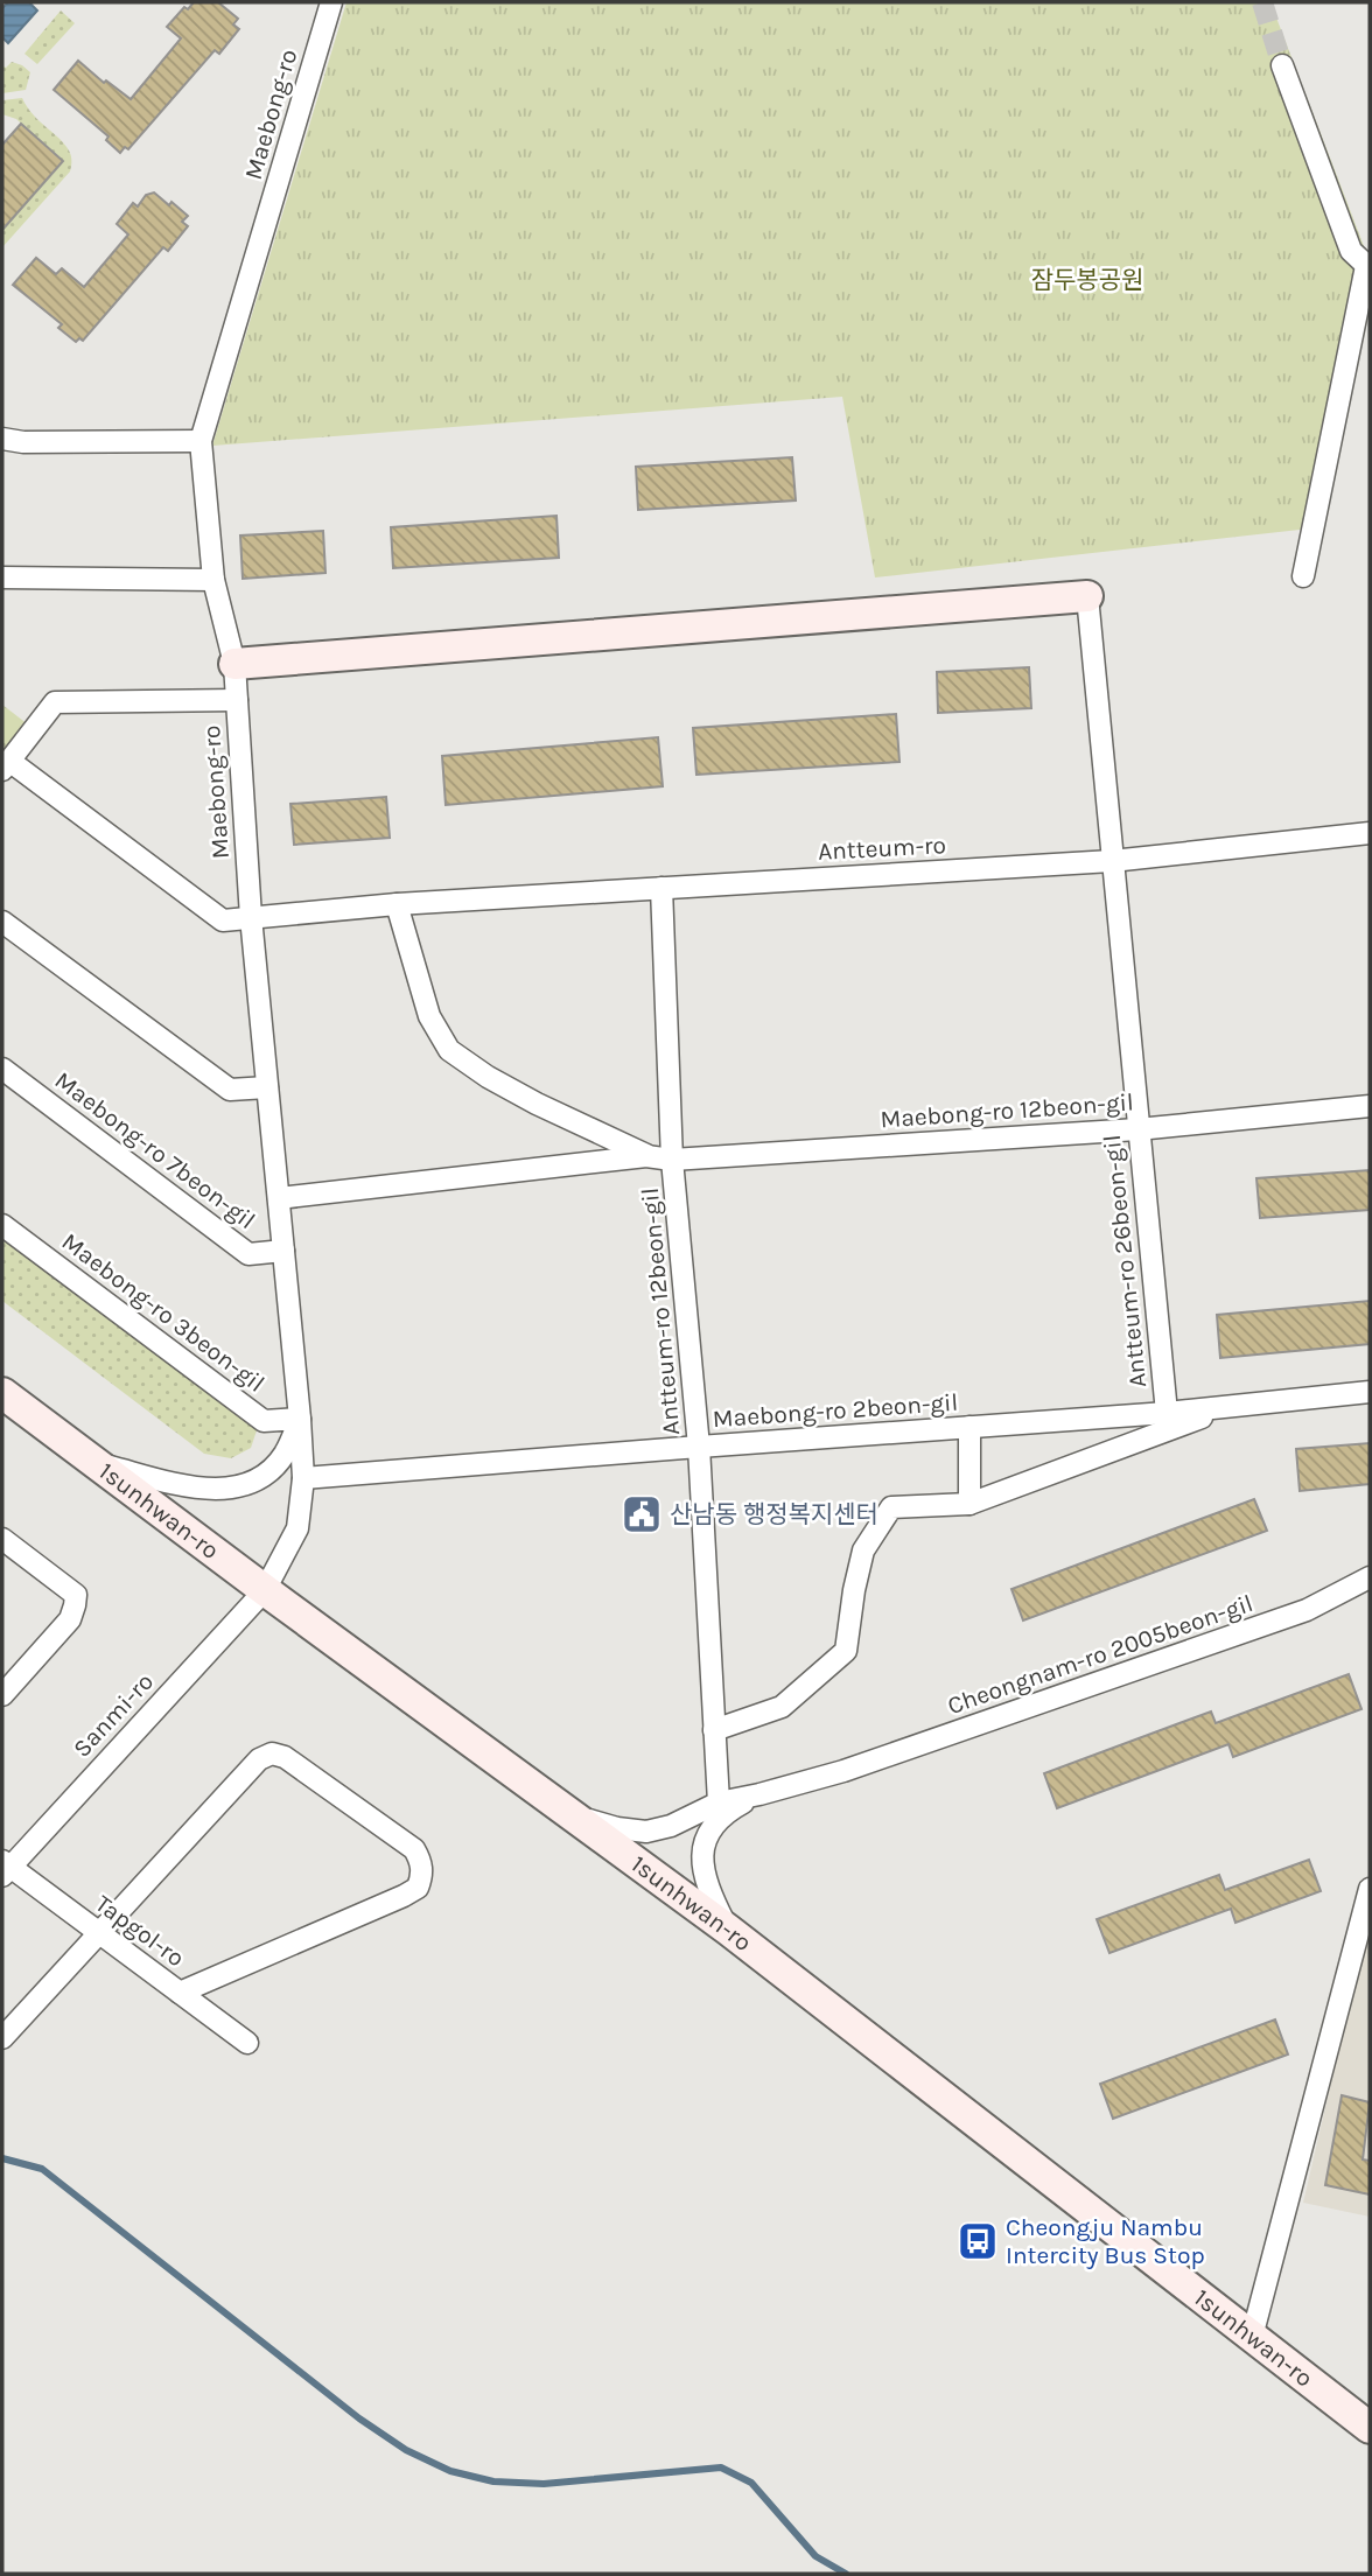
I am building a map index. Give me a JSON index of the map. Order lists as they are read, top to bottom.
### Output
{
  "streets": {
    "main road": ["1sunhwan-ro"],
    "street": [
      "Maebong-ro",
      "Antteum-ro",
      "Maebong-ro 12beon-gil",
      "Maebong-ro 7beon-gil",
      "Antteum-ro 26beon-gil",
      "Antteum-ro 12beon-gil",
      "Maebong-ro 3beon-gil",
      "Maebong-ro 2beon-gil",
      "Cheongnam-ro 2005beon-gil",
      "Sanmi-ro",
      "Tapgol-ro"
    ]
  },
  "crossings": [
    ["Maebong-ro", "Antteum-ro"],
    ["Maebong-ro", "Maebong-ro 12beon-gil"],
    ["Maebong-ro", "Maebong-ro 7beon-gil"],
    ["Maebong-ro", "Maebong-ro 3beon-gil"],
    ["Maebong-ro", "Maebong-ro 2beon-gil"],
    ["Maebong-ro", "1sunhwan-ro"],
    ["Maebong-ro", "Sanmi-ro"],
    ["Antteum-ro", "Maebong-ro 12beon-gil"],
    ["Antteum-ro", "Antteum-ro 26beon-gil"],
    ["Antteum-ro", "Antteum-ro 12beon-gil"],
    ["Maebong-ro 12beon-gil", "Antteum-ro 26beon-gil"],
    ["Maebong-ro 12beon-gil", "Antteum-ro 12beon-gil"],
    ["Antteum-ro 26beon-gil", "Maebong-ro 2beon-gil"],
    ["Antteum-ro 12beon-gil", "Maebong-ro 2beon-gil"],
    ["1sunhwan-ro", "Sanmi-ro"],
    ["Sanmi-ro", "Tapgol-ro"]
  ],
  "parks": ["잠두봉공원"],
  "places": {
    "public building": ["산남동 행정복지센터"],
    "bus stop": ["Cheongju Nambu Intercity Bus Stop"]
  }
}
